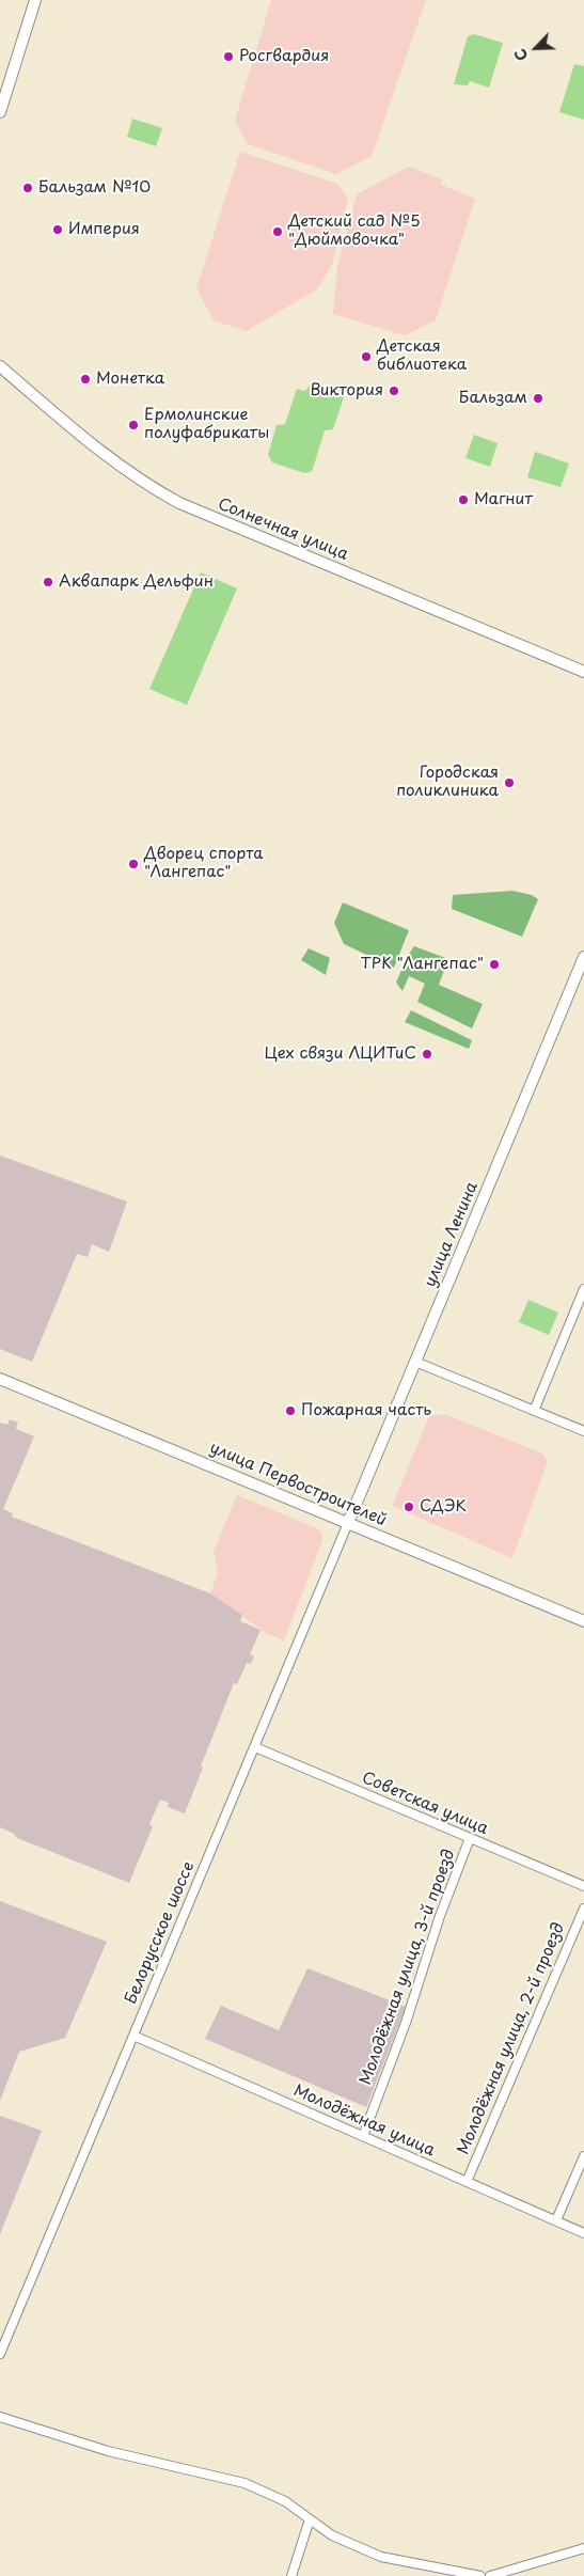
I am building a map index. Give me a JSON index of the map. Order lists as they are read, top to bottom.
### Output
{
  "streets": {
    "street": [
      "Солнечная улица",
      "улица Ленина",
      "улица Первостроителей",
      "Советская улица",
      "Белорусское шоссе",
      "Молодёжная улица, 3-й проезд",
      "Молодёжная улица, 2-й проезд",
      "Молодёжная улица"
    ]
  },
  "crossings": [
    ["улица Ленина", "улица Первостроителей"],
    ["улица Ленина", "Белорусское шоссе"],
    ["улица Первостроителей", "Белорусское шоссе"],
    ["Советская улица", "Белорусское шоссе"],
    ["Советская улица", "Молодёжная улица, 3-й проезд"],
    ["Белорусское шоссе", "Молодёжная улица"],
    ["Молодёжная улица, 3-й проезд", "Молодёжная улица"],
    ["Молодёжная улица, 2-й проезд", "Молодёжная улица"]
  ],
  "places": [
    "Росгвардия",
    "Бальзам №10",
    "Империя",
    "Детский сад №5 \"Дюймовочка\"",
    "Детская библиотека",
    "Монетка",
    "Виктория",
    "Бальзам",
    "Ермолинские полуфабрикаты",
    "Магнит",
    "Аквапарк Дельфин",
    "Городская поликлиника",
    "Дворец спорта \"Лангепас\"",
    "ТРК \"Лангепас\"",
    "Цех связи ЛЦИТиС",
    "Пожарная часть",
    "СДЭК"
  ],
  "north": "bottom left"
}
